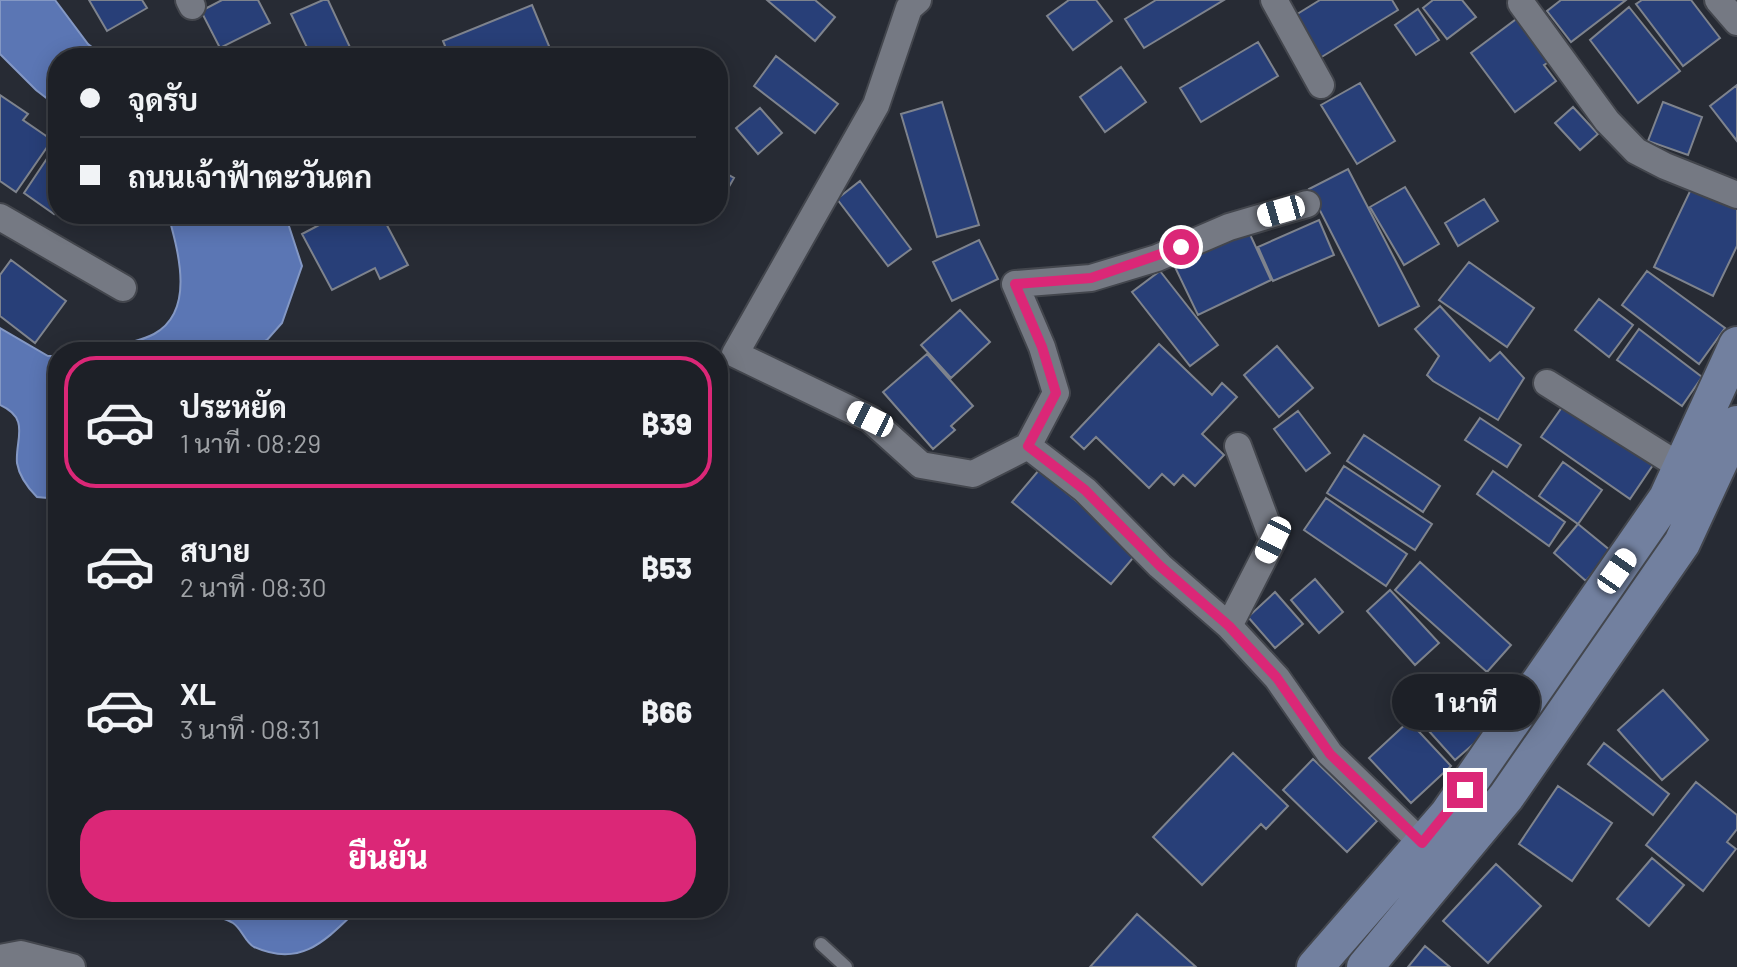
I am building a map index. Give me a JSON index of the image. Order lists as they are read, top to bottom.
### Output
{
  "page": {
    "banner": ["จุดรับ", "ถนนเจ้าฟ้าตะวันตก"],
    "list": [
      {
        "name": "ประหยัด",
        "note": "1 นาที · 08:29",
        "value": "฿39"
      },
      {
        "name": "สบาย",
        "note": "2 นาที · 08:30",
        "value": "฿53"
      },
      {
        "name": "XL",
        "note": "3 นาที · 08:31",
        "value": "฿66"
      }
    ],
    "bubble": "1 นาที",
    "buttons": "ยืนยัน"
  }
}
